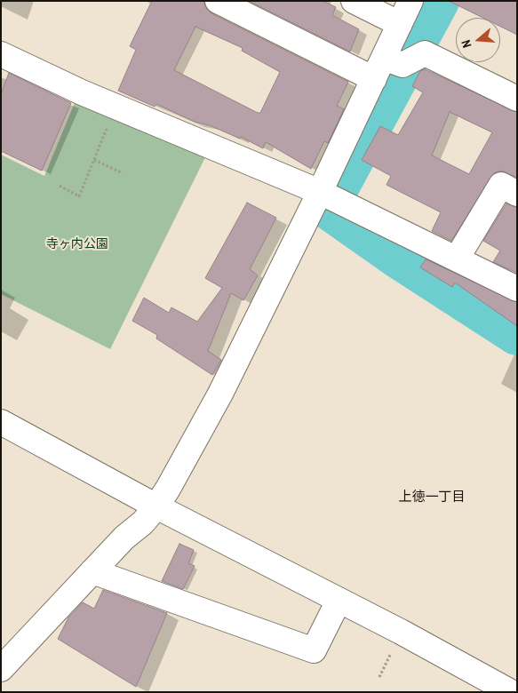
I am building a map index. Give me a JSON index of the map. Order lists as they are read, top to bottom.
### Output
{
  "districts": ["上徳一丁目"],
  "parks": ["寺ヶ内公園"],
  "north": "left"
}
